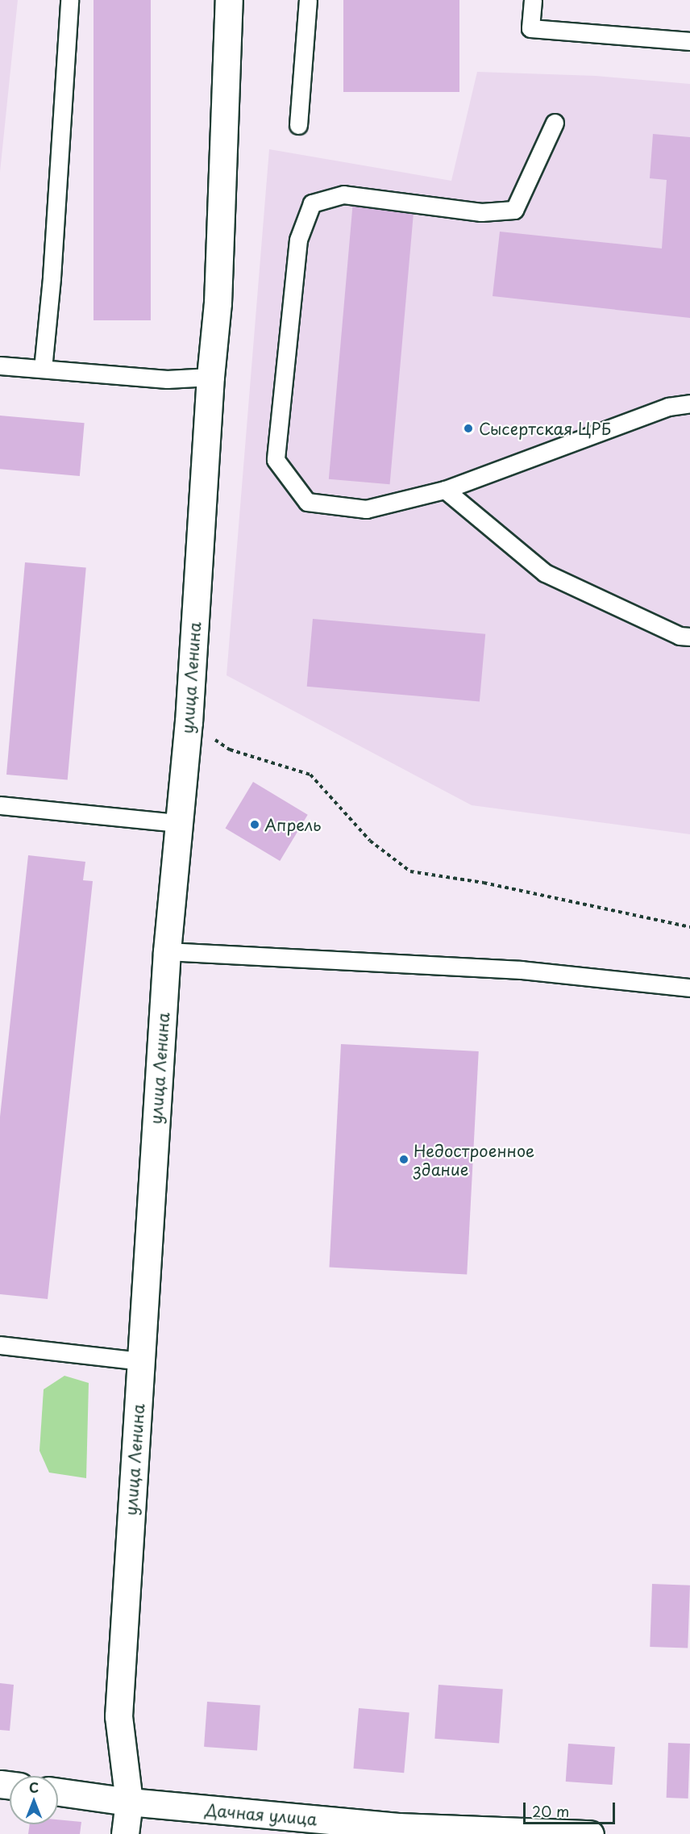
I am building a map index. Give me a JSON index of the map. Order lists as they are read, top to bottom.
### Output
{
  "streets": {
    "street": ["улица Ленина", "Дачная улица"]
  },
  "crossings": [
    ["улица Ленина", "Дачная улица"]
  ],
  "places": ["Сысертская ЦРБ", "Апрель", "Недостроенное здание"],
  "scale_bar": "20 m",
  "north": "top"
}
